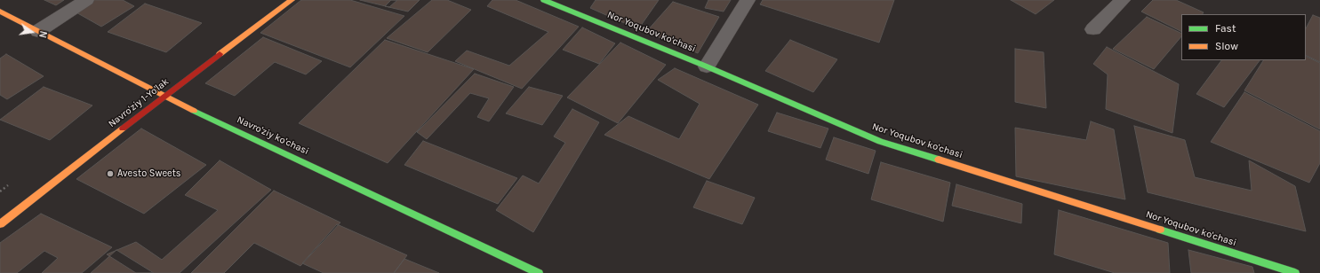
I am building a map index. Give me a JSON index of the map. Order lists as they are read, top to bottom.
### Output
{
  "streets": {
    "street": ["Nor Yoqubov ko'chasi", "Navro'ziy 1-Yo'lak", "Navro'ziy ko'chasi"]
  },
  "crossings": [
    ["Navro'ziy 1-Yo'lak", "Navro'ziy ko'chasi"]
  ],
  "places": ["Avesto Sweets"],
  "legend": ["Fast", "Slow"],
  "north": "right"
}
